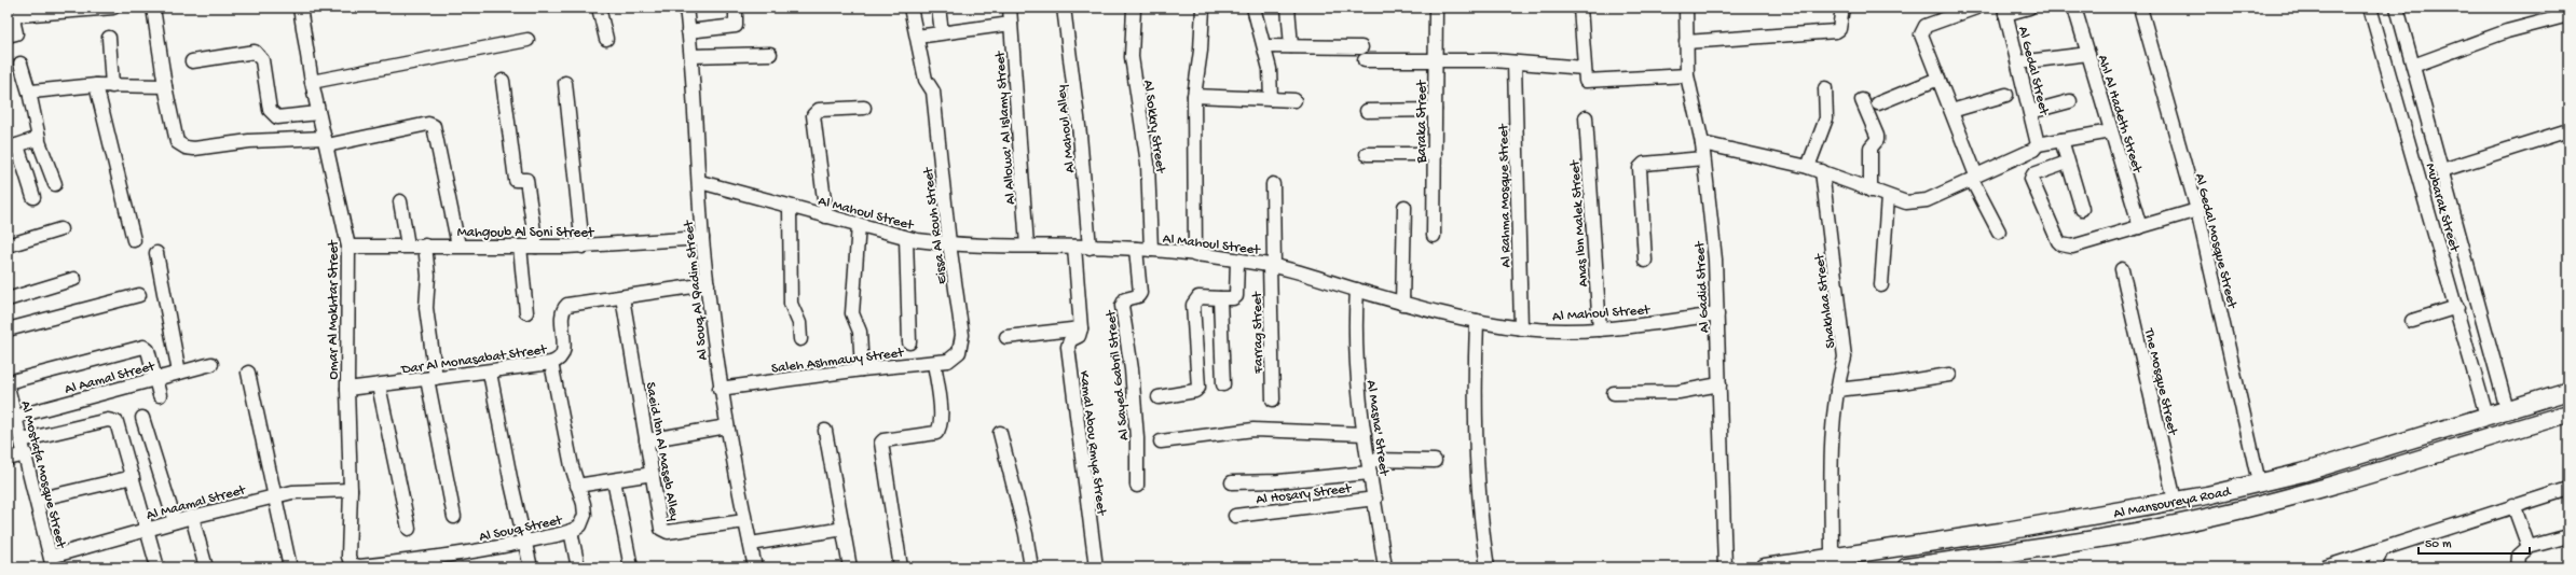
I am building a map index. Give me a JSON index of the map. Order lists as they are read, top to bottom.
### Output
{
  "streets": {
    "main road": ["Al Mansoureya Road"],
    "street": [
      "Al Gedal Street",
      "Ahl Al Hadeth Street",
      "Baraka Street",
      "Al Sokkry Street",
      "Al Allowa' Al Islamy Street",
      "Al Mahoul Alley",
      "Al Rahma Mosque Street",
      "Mubarak Street",
      "Al Mahoul Street",
      "Anas Ibn Malek Street",
      "Eissa Al Rouh Street",
      "Mahgoub Al Soni Street",
      "Al Gedal Mosque Street",
      "Al Gadid Street",
      "Al Souq Al Qadim Street",
      "Shakhlaa Street",
      "Omar Al Mokhtar Street",
      "Farrag Street",
      "Dar Al Monasabat Street",
      "Saleh Ashmawy Street",
      "Al Aamal Street",
      "Al Sayed Gabril Street",
      "The Mosque Street",
      "Al Masna' Street",
      "Kamal Abou Rmya Street",
      "Saeid Ibn Al Maseb Alley",
      "Al Mostafa Mosque Street",
      "Al Hosary Street",
      "Al Maamal Street",
      "Al Souq Street"
    ]
  },
  "crossings": [
    ["Al Sokkry Street", "Al Mahoul Street"],
    ["Al Allowa' Al Islamy Street", "Al Mahoul Street"],
    ["Al Mahoul Alley", "Al Mahoul Street"],
    ["Al Rahma Mosque Street", "Al Mahoul Street"],
    ["Mubarak Street", "Al Mansoureya Road"],
    ["Al Mahoul Street", "Anas Ibn Malek Street"],
    ["Al Mahoul Street", "Eissa Al Rouh Street"],
    ["Al Mahoul Street", "Al Gadid Street"],
    ["Al Mahoul Street", "Al Souq Al Qadim Street"],
    ["Al Mahoul Street", "Farrag Street"],
    ["Al Mahoul Street", "Al Sayed Gabril Street"],
    ["Al Mahoul Street", "Al Masna' Street"],
    ["Eissa Al Rouh Street", "Saleh Ashmawy Street"],
    ["Mahgoub Al Soni Street", "Al Souq Al Qadim Street"],
    ["Mahgoub Al Soni Street", "Omar Al Mokhtar Street"],
    ["Al Gedal Mosque Street", "Al Mansoureya Road"],
    ["Al Souq Al Qadim Street", "Dar Al Monasabat Street"],
    ["Al Souq Al Qadim Street", "Saleh Ashmawy Street"],
    ["Al Souq Al Qadim Street", "Saeid Ibn Al Maseb Alley"],
    ["Shakhlaa Street", "Al Mansoureya Road"],
    ["Omar Al Mokhtar Street", "Dar Al Monasabat Street"],
    ["Omar Al Mokhtar Street", "Al Maamal Street"],
    ["Omar Al Mokhtar Street", "Al Souq Street"],
    ["Dar Al Monasabat Street", "Saeid Ibn Al Maseb Alley"],
    ["Dar Al Monasabat Street", "Al Souq Street"],
    ["Al Aamal Street", "Al Mostafa Mosque Street"],
    ["The Mosque Street", "Al Mansoureya Road"],
    ["Al Masna' Street", "Al Hosary Street"],
    ["Al Mostafa Mosque Street", "Al Maamal Street"]
  ],
  "scale_bar": "50 m"
}
